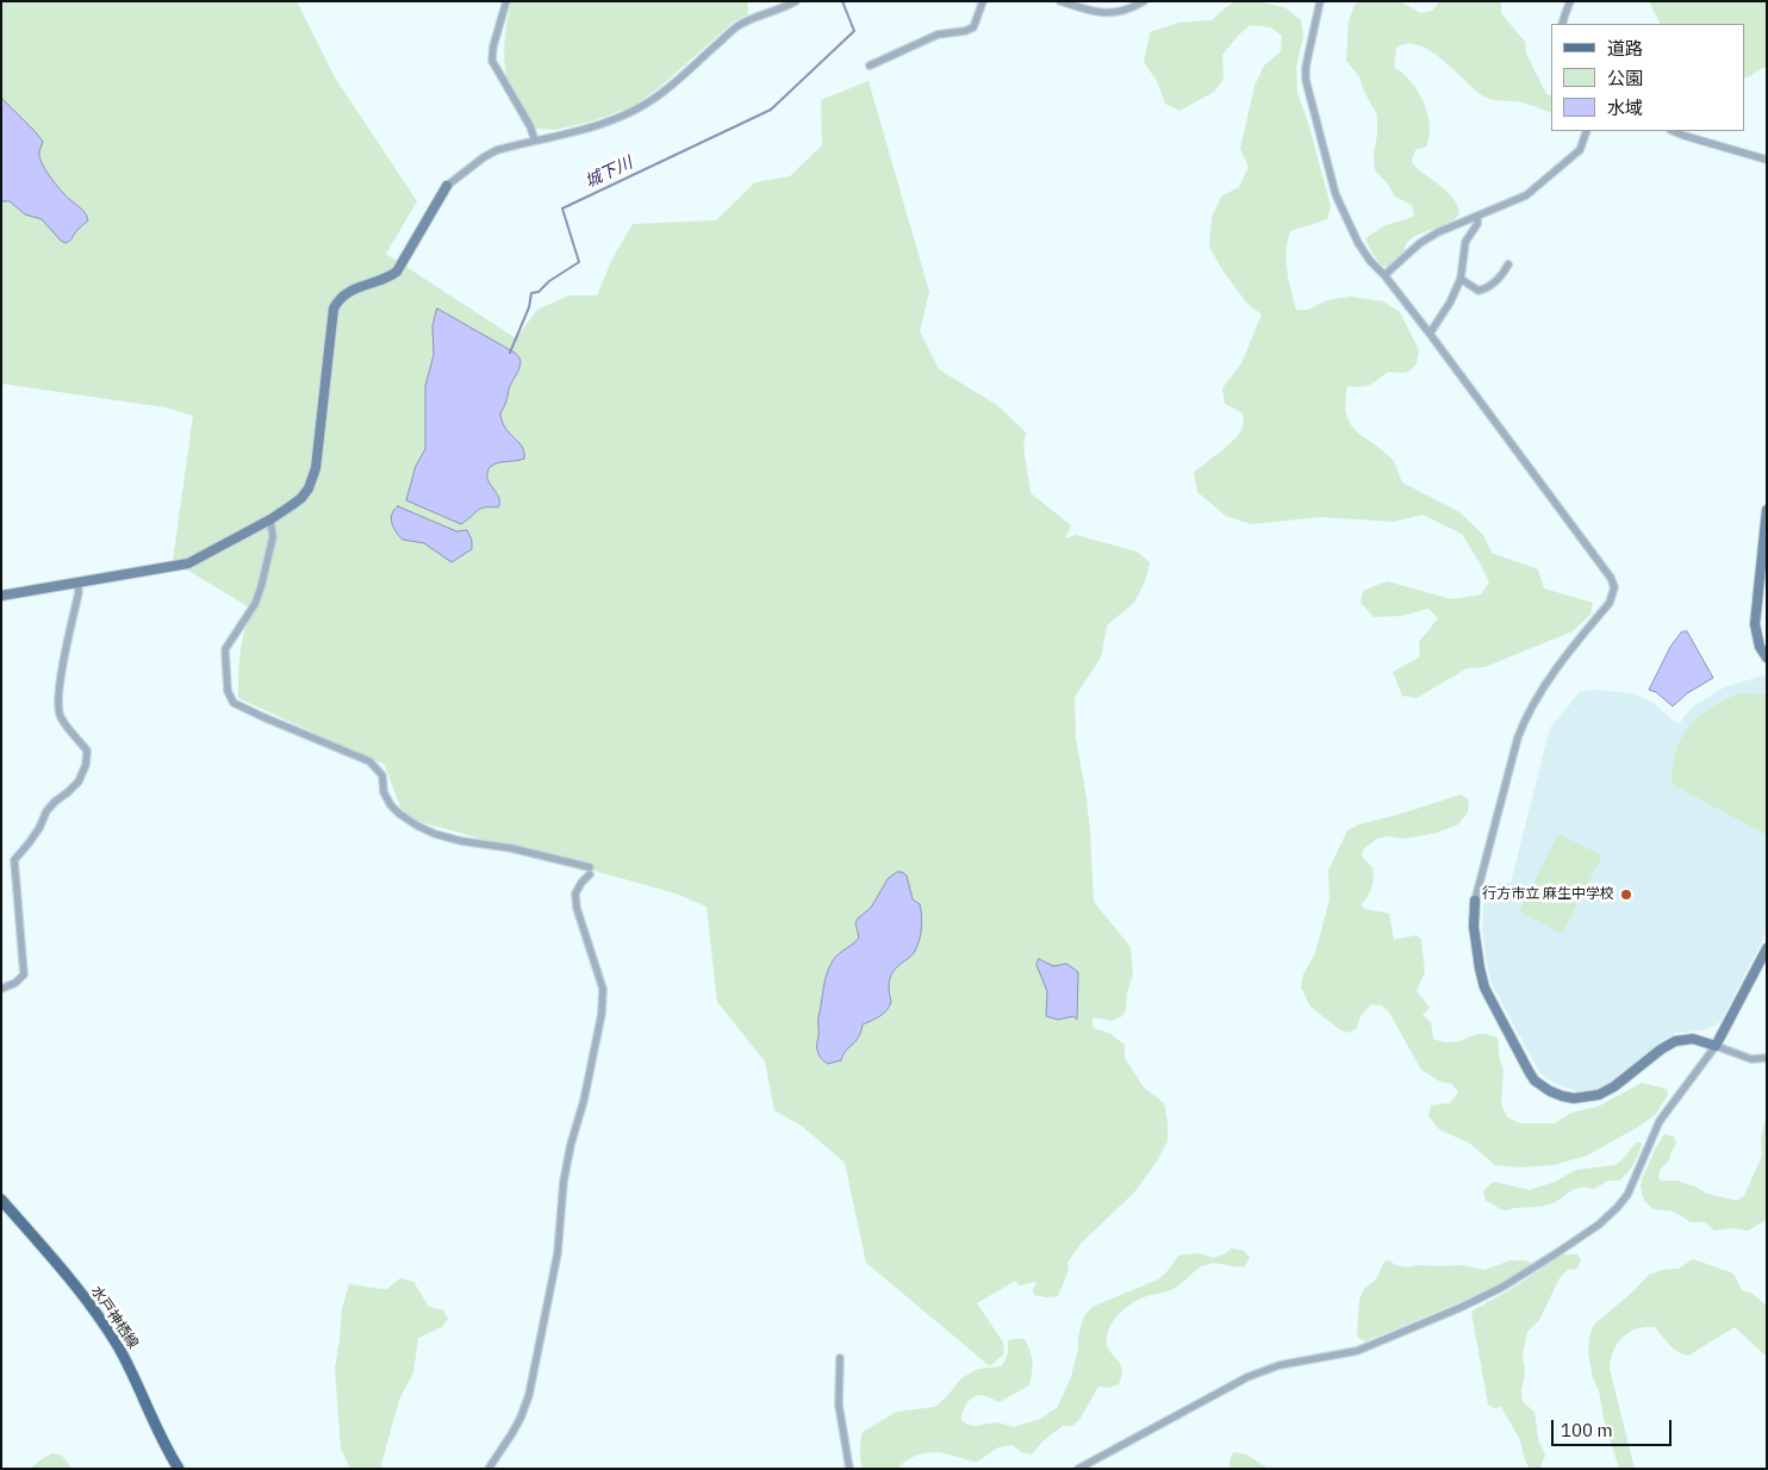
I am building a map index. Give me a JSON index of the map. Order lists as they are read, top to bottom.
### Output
{
  "streets": {
    "main road": ["水戸神栖線"]
  },
  "water": ["城下川"],
  "places": ["行方市立 麻生中学校"],
  "legend": ["道路", "公園", "水域"],
  "scale_bar": "100 m"
}
